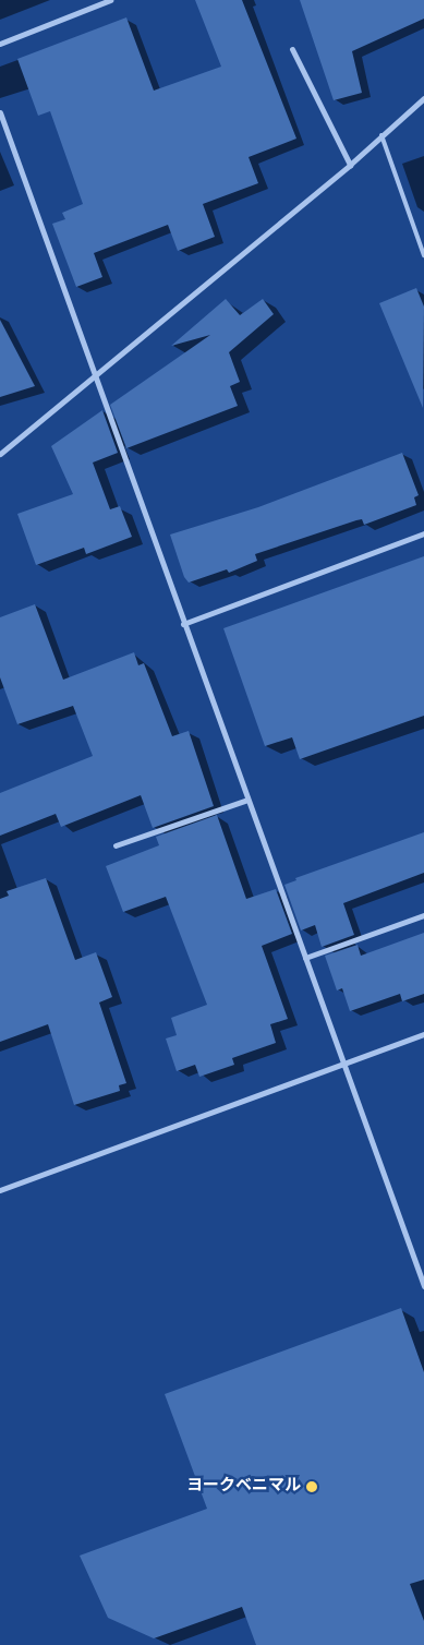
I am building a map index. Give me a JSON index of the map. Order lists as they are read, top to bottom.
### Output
{
  "places": ["ヨークベニマル"]
}
